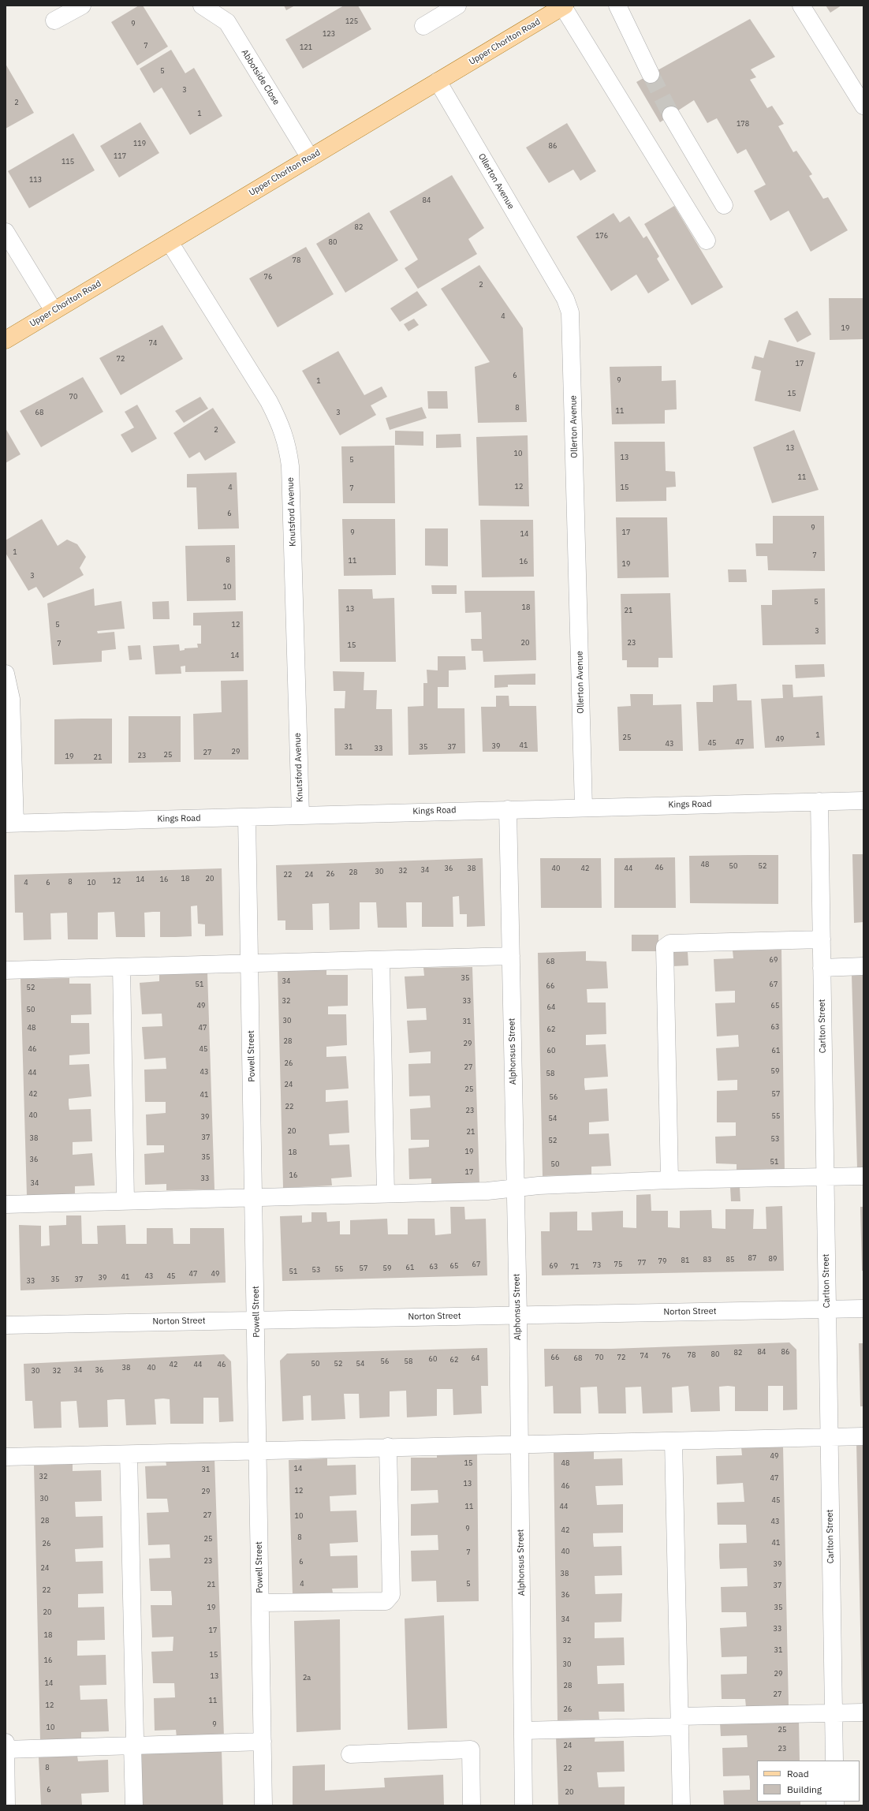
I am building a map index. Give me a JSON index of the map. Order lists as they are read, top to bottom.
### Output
{
  "streets": {
    "main road": ["Upper Chorlton Road"],
    "street": [
      "Abbotside Close",
      "Ollerton Avenue",
      "Knutsford Avenue",
      "Kings Road",
      "Carlton Street",
      "Alphonsus Street",
      "Powell Street",
      "Norton Street"
    ]
  },
  "crossings": [
    ["Upper Chorlton Road", "Abbotside Close"],
    ["Upper Chorlton Road", "Ollerton Avenue"],
    ["Upper Chorlton Road", "Knutsford Avenue"],
    ["Ollerton Avenue", "Kings Road"],
    ["Knutsford Avenue", "Kings Road"],
    ["Kings Road", "Carlton Street"],
    ["Kings Road", "Alphonsus Street"],
    ["Kings Road", "Powell Street"],
    ["Carlton Street", "Norton Street"],
    ["Alphonsus Street", "Norton Street"],
    ["Powell Street", "Norton Street"]
  ],
  "house_numbers": [
    "125",
    "9",
    "123",
    "7",
    "121",
    "5",
    "3",
    "2",
    "1",
    "178",
    "119",
    "86",
    "117",
    "115",
    "113",
    "84",
    "82",
    "176",
    "80",
    "78",
    "76",
    "2",
    "4",
    "19",
    "74",
    "72",
    "17",
    "6",
    "9",
    "1",
    "15",
    "70",
    "8",
    "11",
    "68",
    "3",
    "2",
    "13",
    "10",
    "13",
    "5",
    "11",
    "12",
    "4",
    "15",
    "7",
    "6",
    "9",
    "9",
    "17",
    "14",
    "1",
    "7",
    "8",
    "11",
    "16",
    "19",
    "3",
    "10",
    "5",
    "18",
    "13",
    "21",
    "5",
    "12",
    "3",
    "20",
    "23",
    "7",
    "15",
    "14",
    "1",
    "25",
    "49",
    "47",
    "45",
    "43",
    "41",
    "39",
    "31",
    "35",
    "37",
    "33",
    "29",
    "27",
    "25",
    "23",
    "19",
    "21",
    "48",
    "50",
    "52",
    "46",
    "36",
    "38",
    "40",
    "42",
    "44",
    "34",
    "32",
    "30",
    "28",
    "26",
    "22",
    "24",
    "18",
    "20",
    "14",
    "16",
    "12",
    "8",
    "4",
    "6",
    "10",
    "69",
    "68",
    "35",
    "34",
    "51",
    "67",
    "66",
    "52",
    "32",
    "33",
    "49",
    "65",
    "64",
    "50",
    "30",
    "31",
    "63",
    "48",
    "47",
    "62",
    "28",
    "29",
    "46",
    "45",
    "60",
    "61",
    "26",
    "27",
    "59",
    "43",
    "44",
    "58",
    "24",
    "25",
    "42",
    "57",
    "41",
    "56",
    "22",
    "23",
    "40",
    "55",
    "39",
    "54",
    "20",
    "21",
    "37",
    "38",
    "53",
    "52",
    "19",
    "18",
    "35",
    "36",
    "51",
    "50",
    "17",
    "16",
    "33",
    "34",
    "87",
    "89",
    "83",
    "85",
    "81",
    "79",
    "77",
    "67",
    "75",
    "73",
    "65",
    "69",
    "63",
    "71",
    "61",
    "57",
    "59",
    "55",
    "53",
    "51",
    "47",
    "49",
    "43",
    "45",
    "41",
    "39",
    "35",
    "37",
    "33",
    "84",
    "86",
    "82",
    "80",
    "78",
    "74",
    "76",
    "66",
    "70",
    "72",
    "64",
    "68",
    "60",
    "62",
    "56",
    "58",
    "50",
    "52",
    "54",
    "42",
    "44",
    "46",
    "38",
    "40",
    "34",
    "36",
    "30",
    "32",
    "49",
    "15",
    "48",
    "14",
    "31",
    "32",
    "47",
    "13",
    "46",
    "12",
    "29",
    "30",
    "45",
    "11",
    "44",
    "27",
    "10",
    "28",
    "43",
    "9",
    "42",
    "8",
    "25",
    "41",
    "26",
    "40",
    "7",
    "23",
    "6",
    "39",
    "24",
    "38",
    "4",
    "5",
    "21",
    "37",
    "22",
    "36",
    "19",
    "35",
    "20",
    "34",
    "33",
    "17",
    "18",
    "32",
    "31",
    "15",
    "16",
    "30",
    "29",
    "13",
    "2a",
    "14",
    "28",
    "27",
    "11",
    "12",
    "26",
    "9",
    "10",
    "25",
    "24",
    "23",
    "8",
    "22",
    "6",
    "20"
  ],
  "legend": ["Road", "Building"]
}
